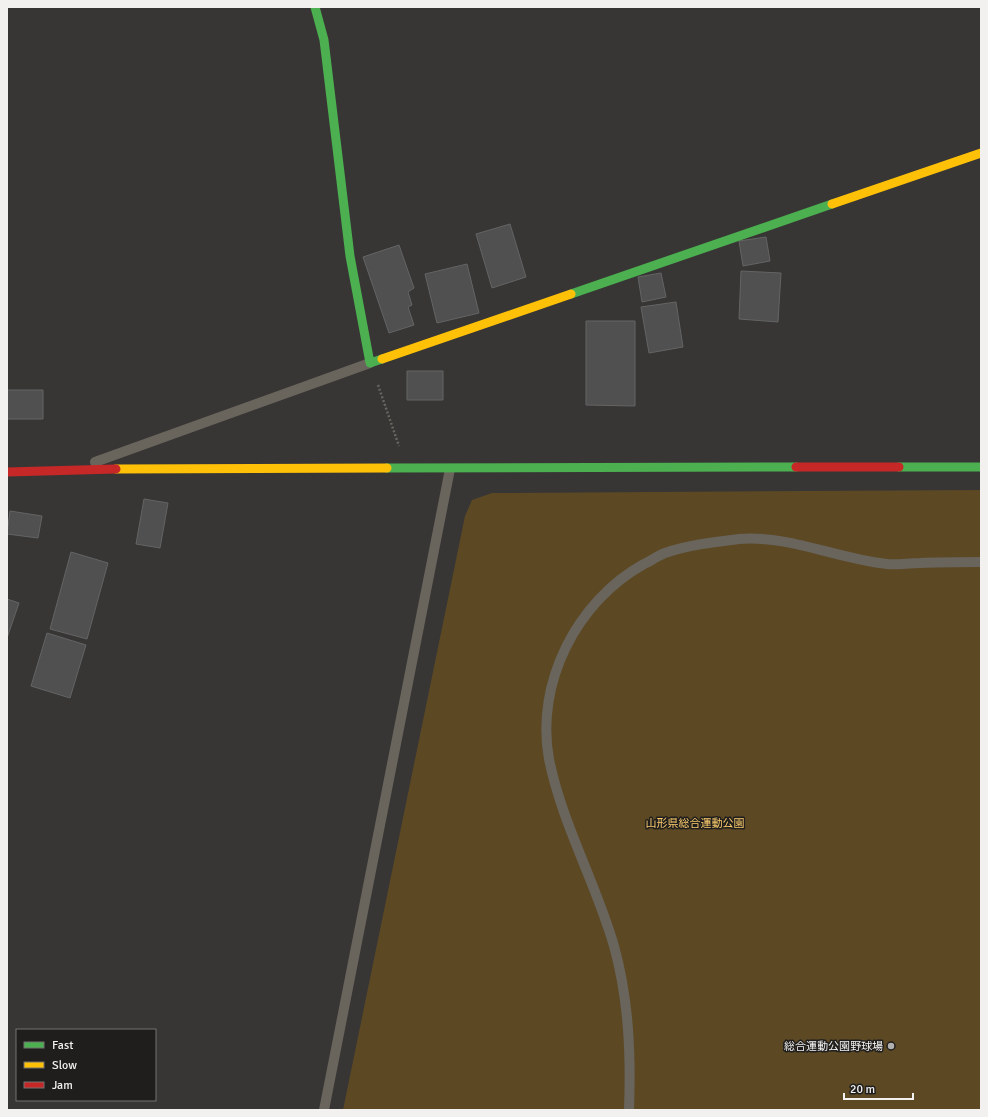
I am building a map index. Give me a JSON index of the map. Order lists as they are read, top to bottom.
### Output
{
  "parks": ["山形県総合運動公園"],
  "places": ["総合運動公園野球場"],
  "legend": ["Fast", "Slow", "Jam"],
  "scale_bar": "20 m"
}
